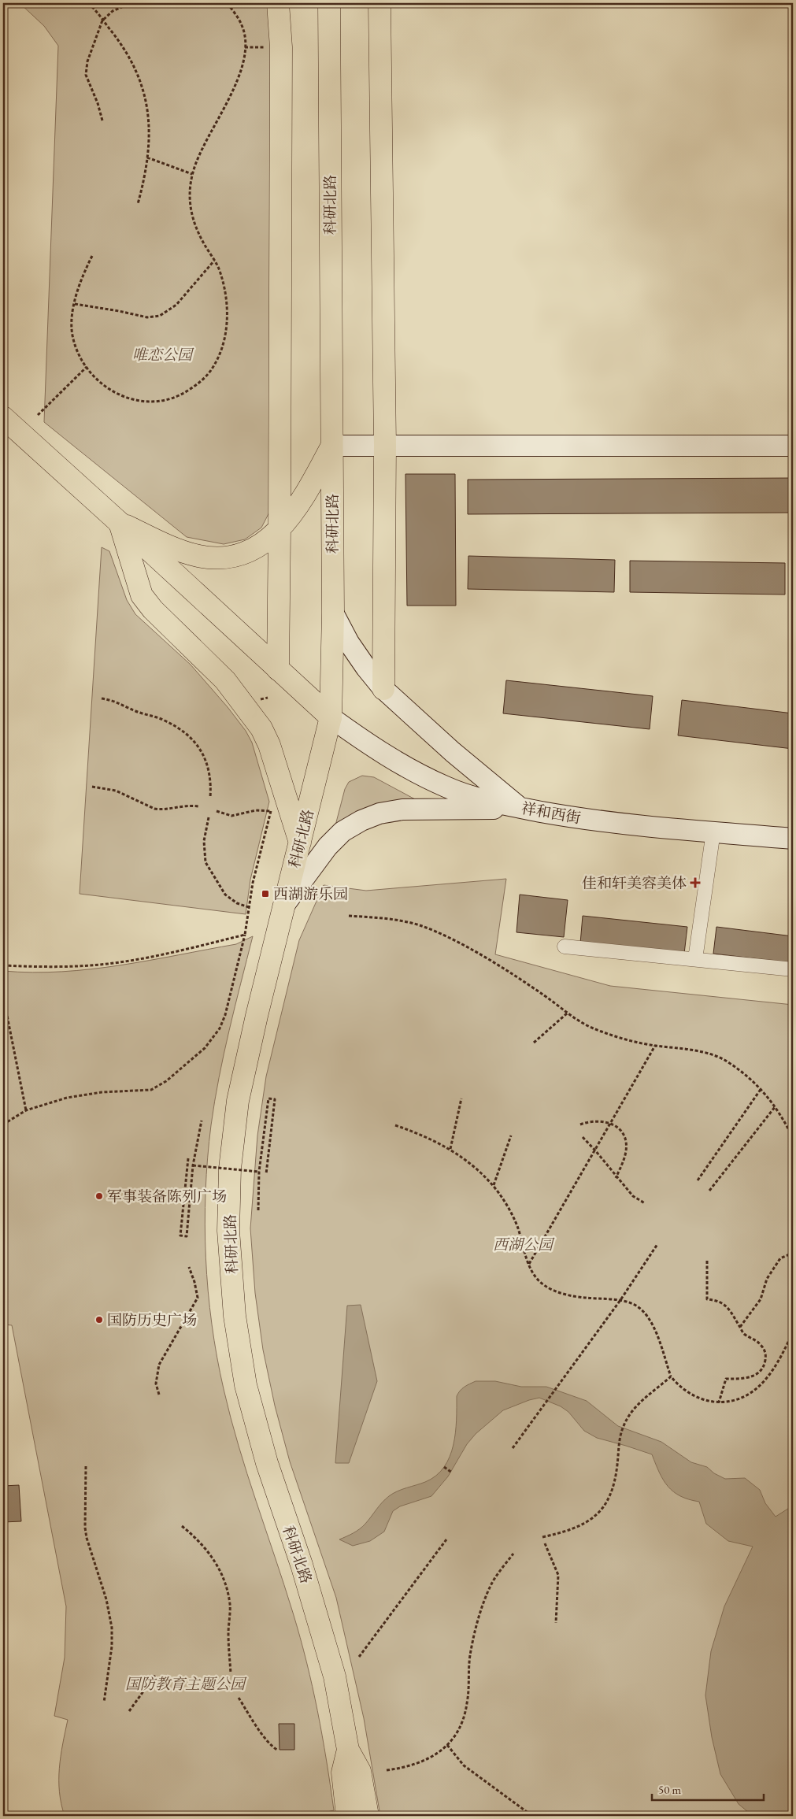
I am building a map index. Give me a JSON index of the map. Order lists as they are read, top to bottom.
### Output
{
  "streets": {
    "main road": ["科研北路", "祥和西街"]
  },
  "crossings": [
    ["科研北路", "祥和西街"]
  ],
  "parks": ["唯恋公园", "西湖公园", "国防教育主题公园"],
  "places": {
    "health": ["佳和轩美容美体"],
    "transit": ["西湖游乐园"],
    "other": ["军事装备陈列广场", "国防历史广场"]
  },
  "scale_bar": "50 m"
}
